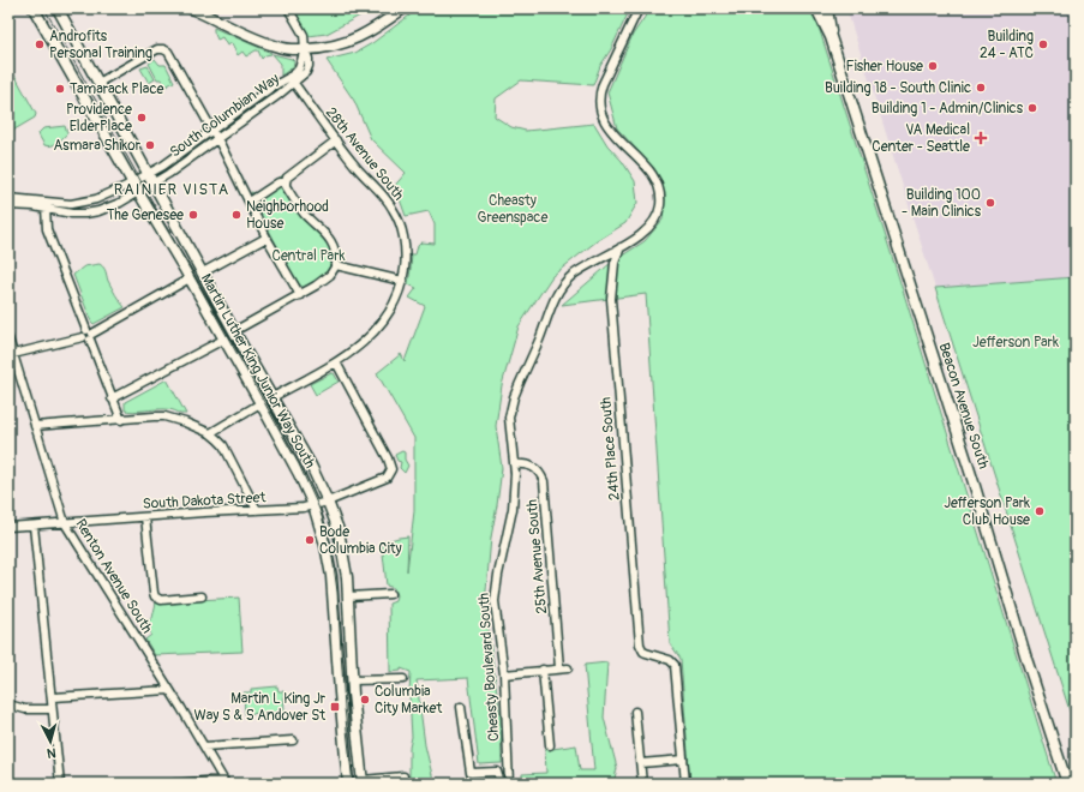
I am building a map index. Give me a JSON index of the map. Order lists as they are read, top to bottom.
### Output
{
  "streets": {
    "main road": ["Martin Luther King Junior Way South", "Beacon Avenue South"],
    "street": [
      "South Columbian Way",
      "28th Avenue South",
      "24th Place South",
      "South Dakota Street",
      "25th Avenue South",
      "Renton Avenue South",
      "Cheasty Boulevard South"
    ]
  },
  "crossings": [
    ["South Columbian Way", "28th Avenue South"],
    ["South Columbian Way", "Martin Luther King Junior Way South"],
    ["28th Avenue South", "Martin Luther King Junior Way South"],
    ["28th Avenue South", "South Dakota Street"],
    ["Martin Luther King Junior Way South", "South Dakota Street"],
    ["24th Place South", "Cheasty Boulevard South"],
    ["South Dakota Street", "Renton Avenue South"],
    ["25th Avenue South", "Cheasty Boulevard South"]
  ],
  "districts": ["RAINIER VISTA"],
  "parks": ["Cheasty Greenspace", "Central Park", "Jefferson Park"],
  "places": {
    "other": [
      "Androfits Personal Training",
      "Building 24 - ATC",
      "Fisher House",
      "Building 18 - South Clinic",
      "Tamarack Place",
      "Building 1 - Admin/Clinics",
      "Providence ElderPlace",
      "Asmara Shikor",
      "Building 100 - Main Clinics",
      "The Genesee",
      "Neighborhood House",
      "Jefferson Park Club House",
      "Bode Columbia City",
      "Columbia City Market"
    ],
    "health": ["VA Medical Center - Seattle"],
    "transit": ["Martin L King Jr Way S & S Andover St"]
  },
  "north": "bottom"
}
